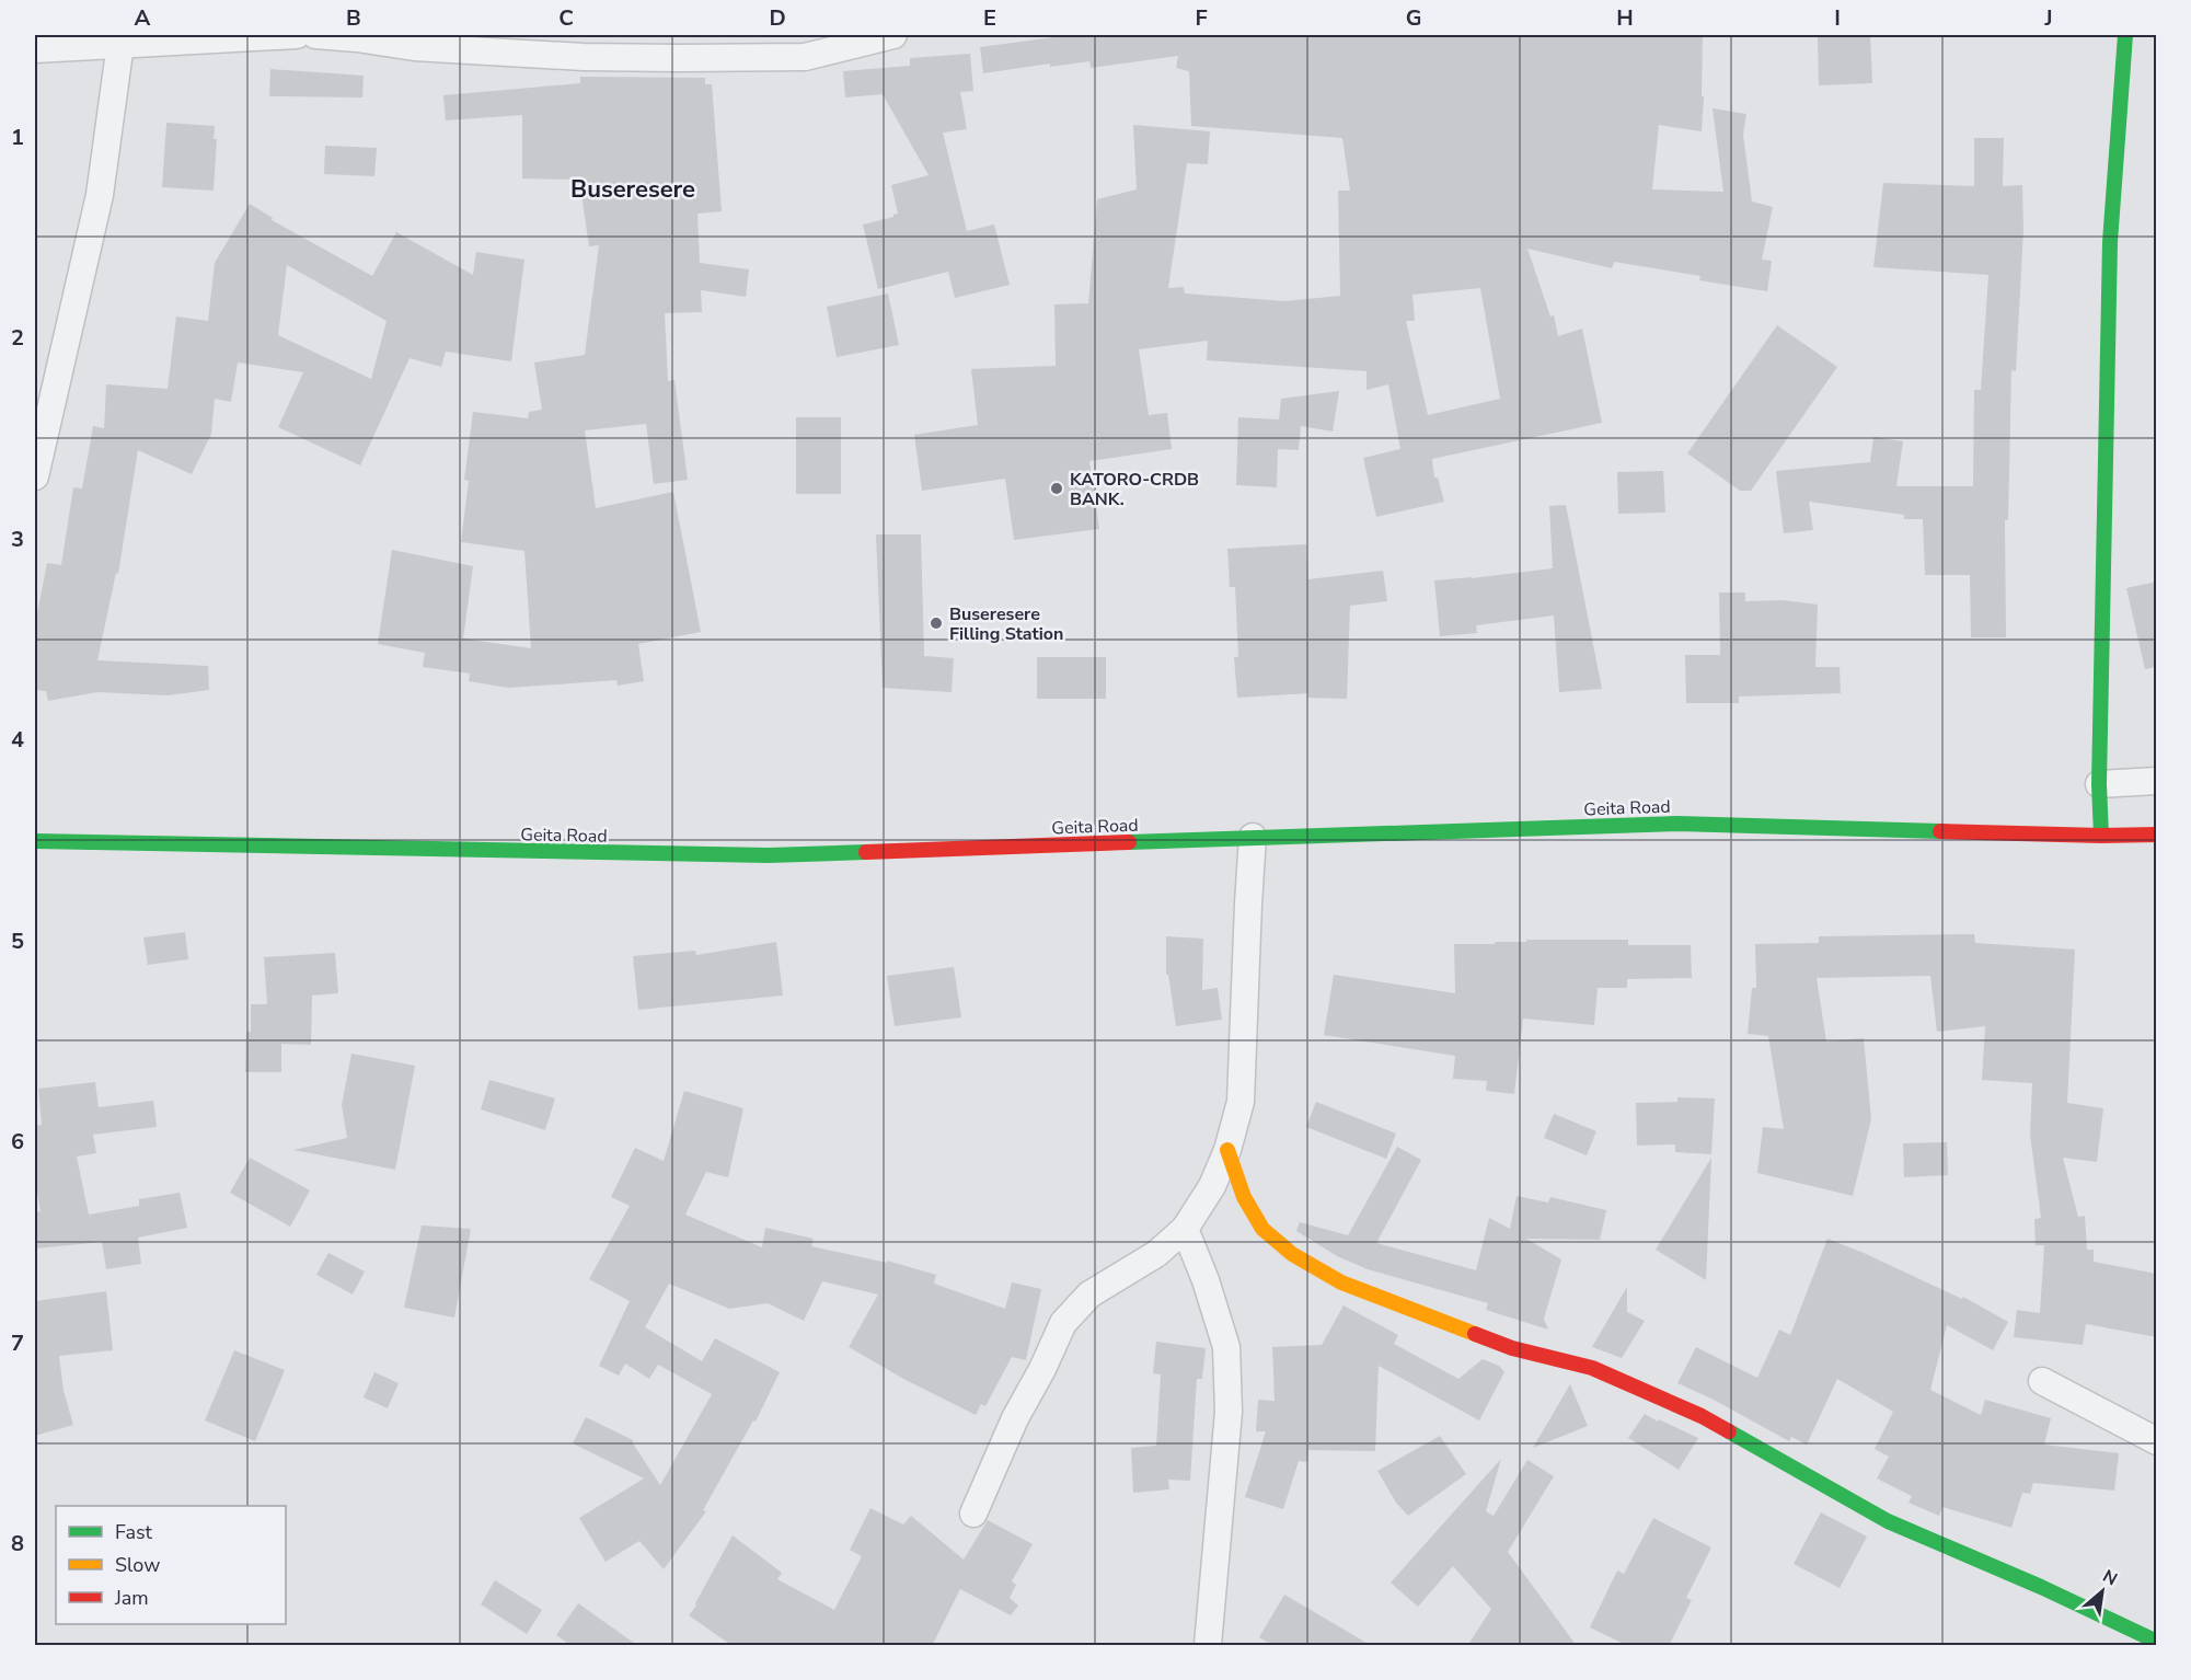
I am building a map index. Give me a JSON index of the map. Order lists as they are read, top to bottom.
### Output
{
  "streets": {
    "main road": ["Geita Road"]
  },
  "districts": ["Buseresere"],
  "places": ["KATORO-CRDB BANK.", "Buseresere Filling Station"],
  "legend": ["Fast", "Slow", "Jam"],
  "north": "top right",
  "grid": {
    "columns": [
      "A",
      "B",
      "C",
      "D",
      "E",
      "F",
      "G",
      "H",
      "I",
      "J"
    ],
    "rows": [
      "1",
      "2",
      "3",
      "4",
      "5",
      "6",
      "7",
      "8"
    ]
  }
}
